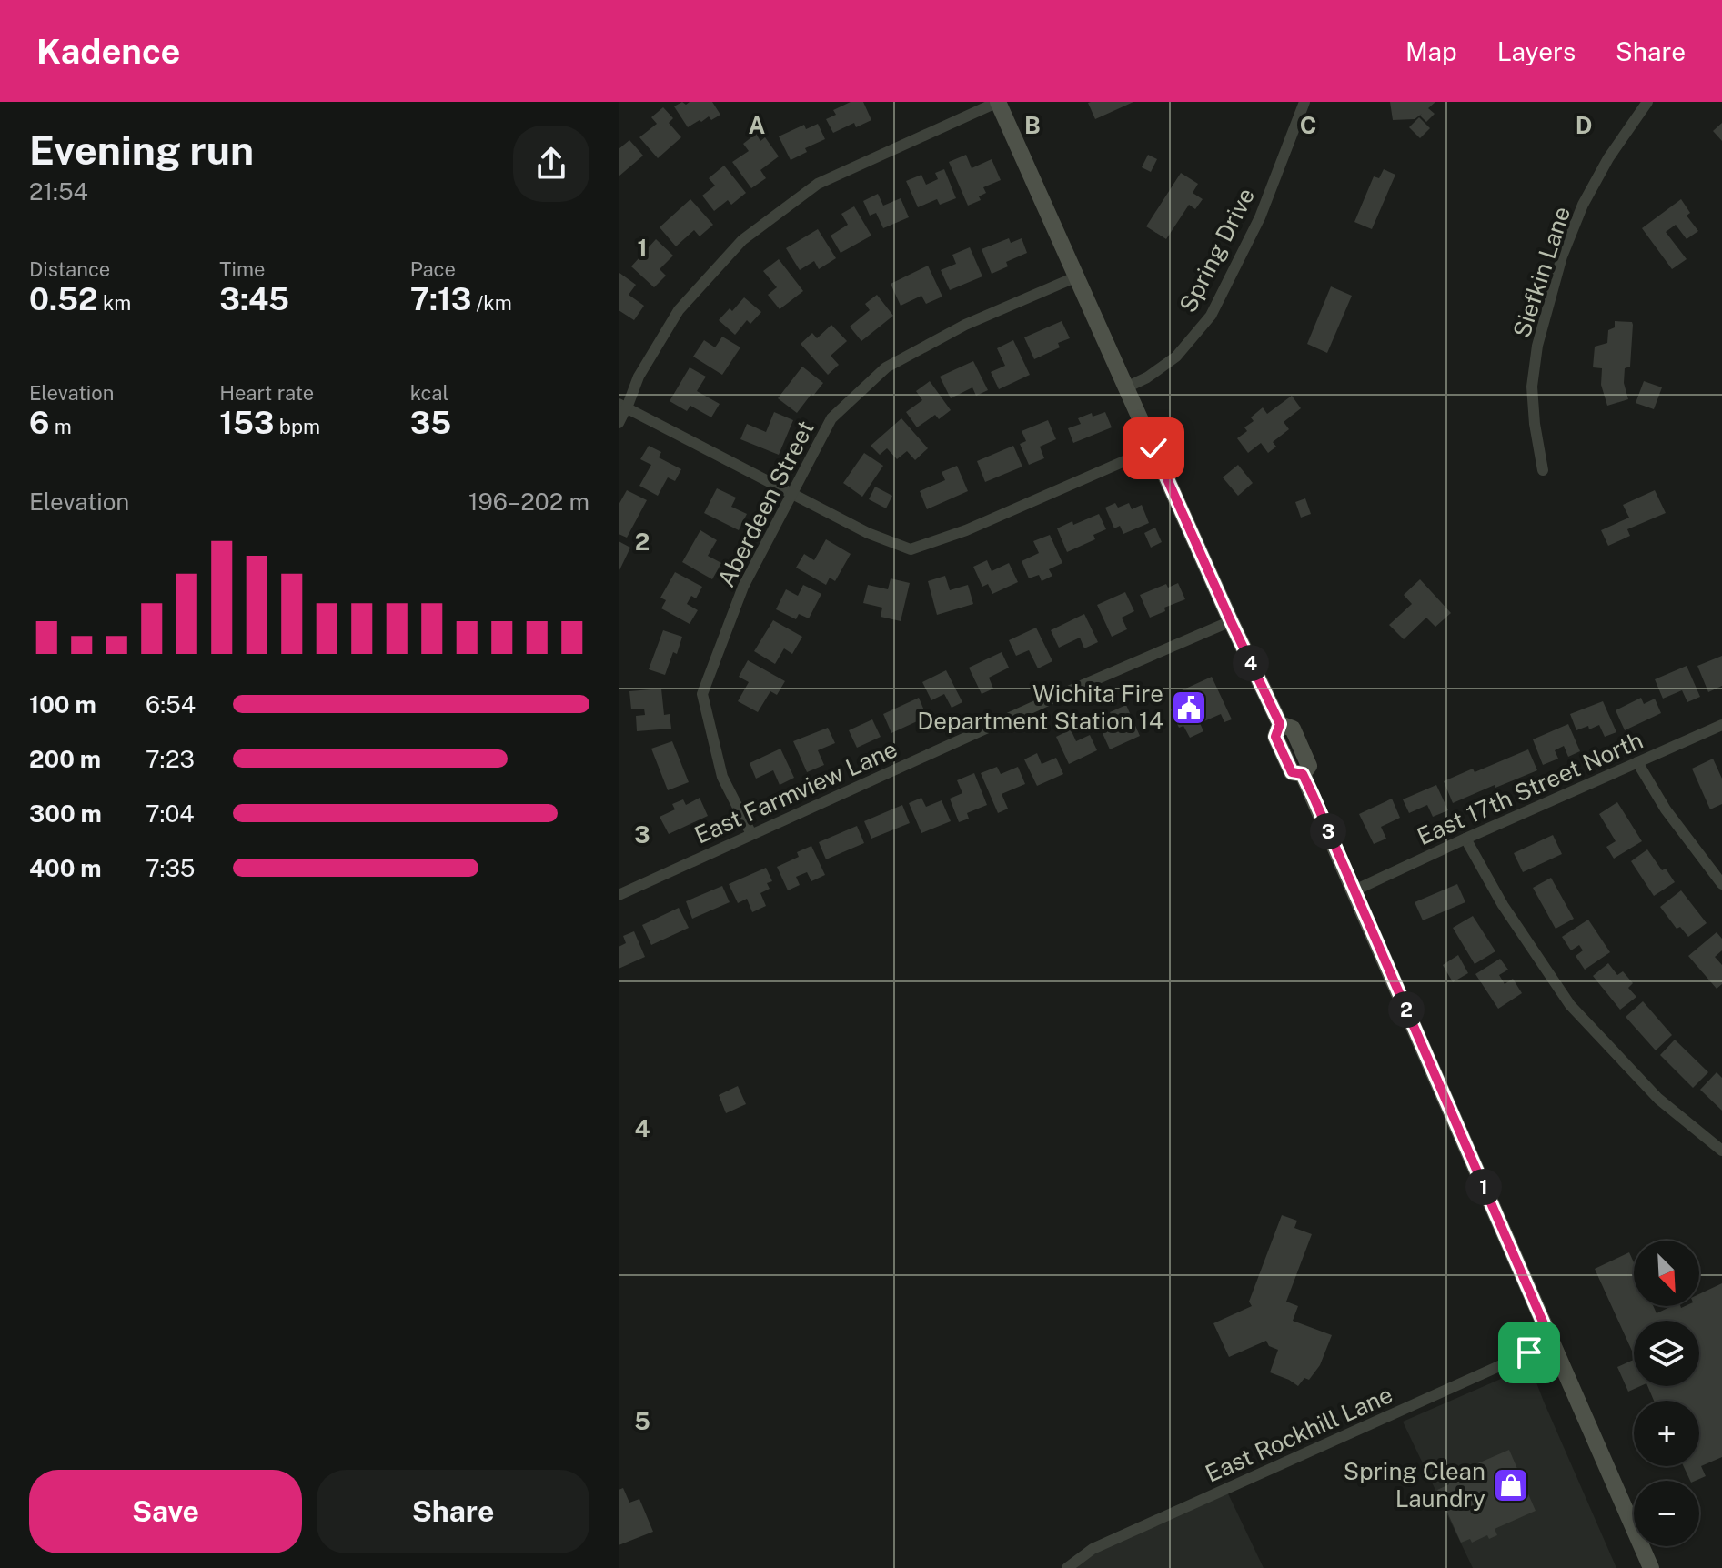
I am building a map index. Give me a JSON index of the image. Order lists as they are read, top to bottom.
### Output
{
  "streets": {
    "street": [
      "Spring Drive",
      "Siefkin Lane",
      "Aberdeen Street",
      "East 17th Street North",
      "East Farmview Lane",
      "East Rockhill Lane"
    ]
  },
  "crossings": [
    ["Aberdeen Street", "East Farmview Lane"]
  ],
  "places": {
    "public building": ["Wichita Fire Department Station 14"],
    "shop": ["Spring Clean Laundry"]
  },
  "north": "bottom right",
  "page": {
    "header": "Kadence",
    "nav": ["Map", "Layers", "Share"],
    "heading": ["Evening run", "21:54"],
    "stats": [
      ["Distance", "0.52 km"],
      ["Time", "3:45"],
      ["Pace", "7:13 /km"],
      ["Elevation", "6 m"],
      ["Heart rate", "153 bpm"],
      ["kcal", "35"]
    ],
    "chart": ["Elevation", "196–202 m"],
    "pins": [
      "4",
      "3",
      "2",
      "1"
    ],
    "list": [
      {
        "name": "100 m",
        "note": "6:54"
      },
      {
        "name": "200 m",
        "note": "7:23"
      },
      {
        "name": "300 m",
        "note": "7:04"
      },
      {
        "name": "400 m",
        "note": "7:35"
      }
    ],
    "map_buttons": ["+", "−"],
    "buttons": ["Save", "Share"]
  },
  "grid": {
    "columns": [
      "A",
      "B",
      "C",
      "D"
    ],
    "rows": [
      "1",
      "2",
      "3",
      "4",
      "5"
    ]
  }
}
